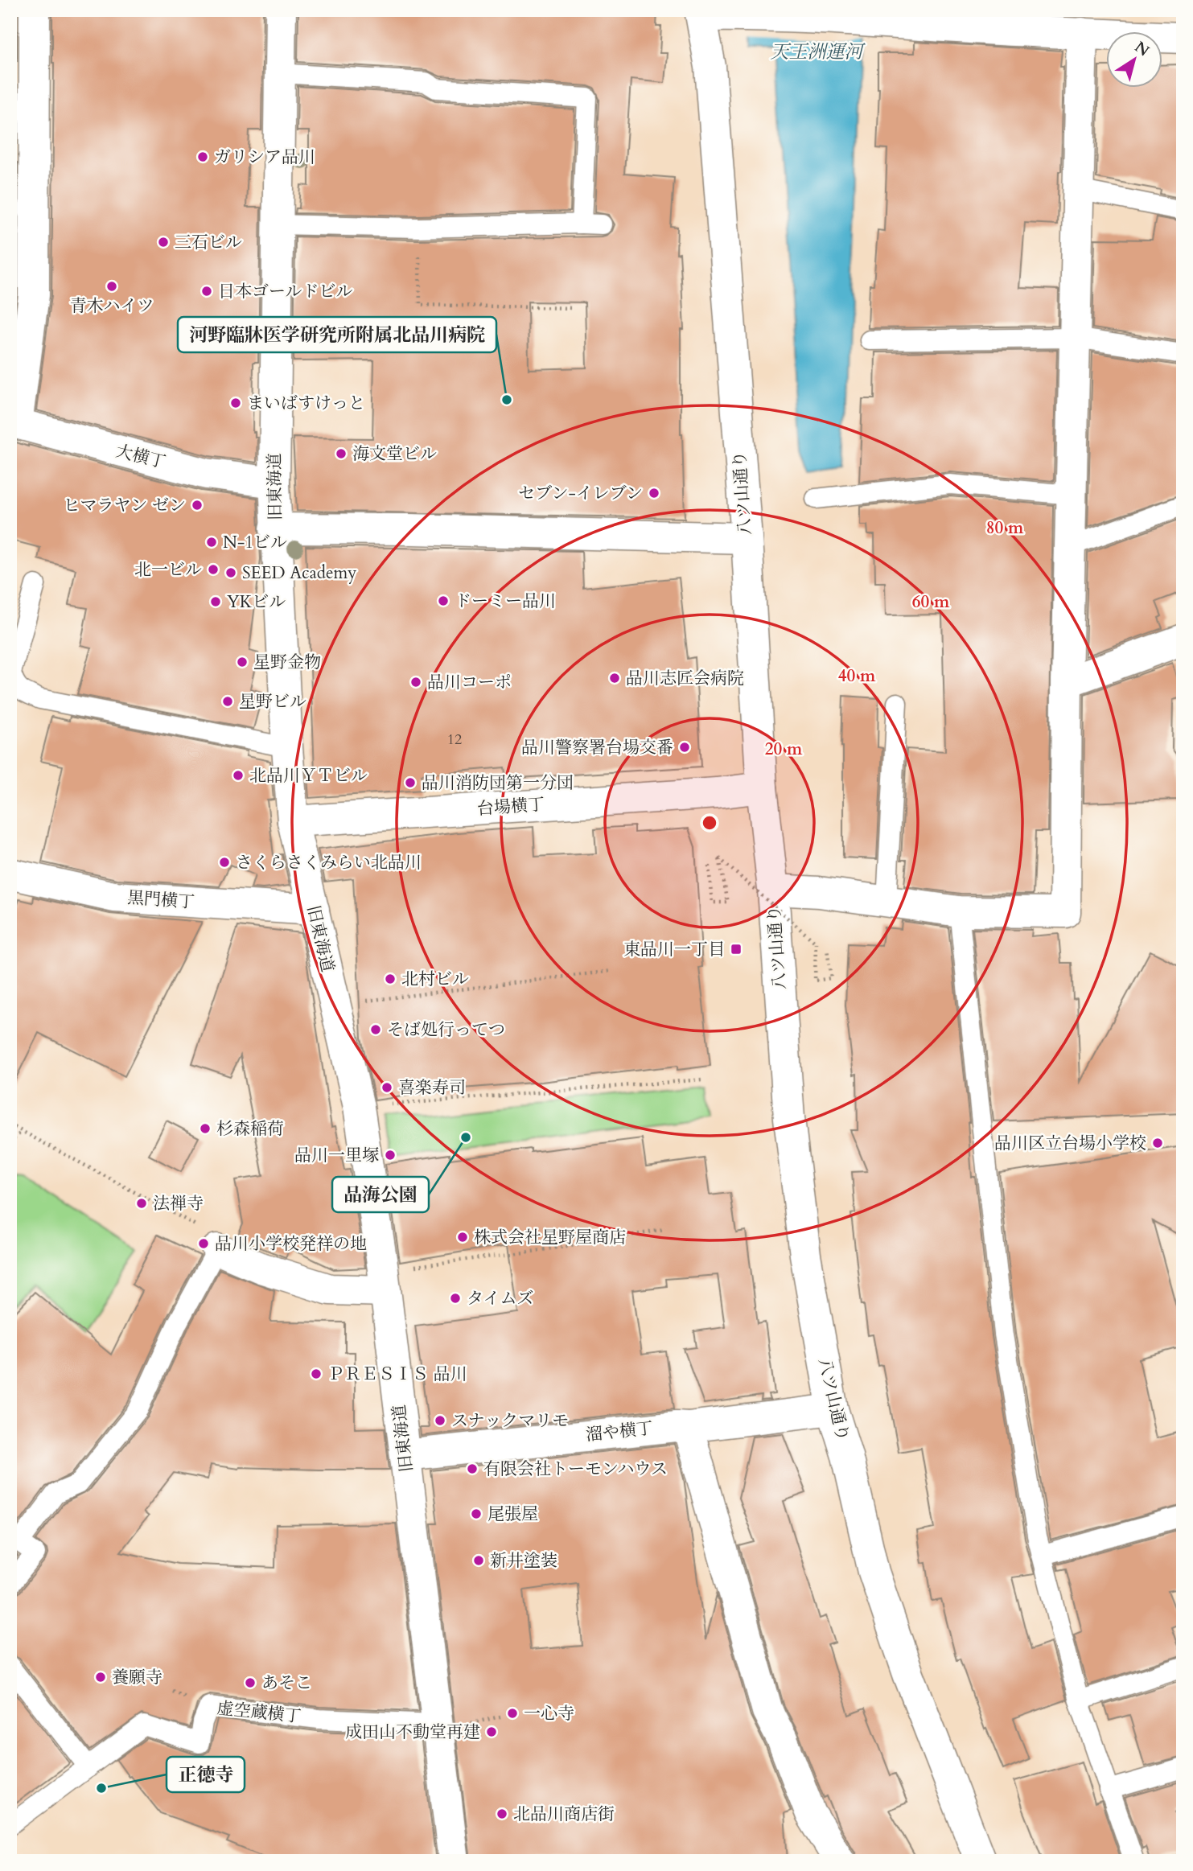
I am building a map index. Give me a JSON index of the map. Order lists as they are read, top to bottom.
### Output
{
  "streets": {
    "street": [
      "大横丁",
      "旧東海道",
      "八ツ山通り",
      "台場横丁",
      "黒門横丁",
      "溜や横丁"
    ],
    "lane": ["虚空蔵横丁"]
  },
  "crossings": [
    ["大横丁", "旧東海道"],
    ["旧東海道", "台場横丁"],
    ["旧東海道", "黒門横丁"],
    ["旧東海道", "溜や横丁"],
    ["旧東海道", "虚空蔵横丁"],
    ["八ツ山通り", "台場横丁"],
    ["八ツ山通り", "溜や横丁"]
  ],
  "water": ["天王洲運河"],
  "places": {
    "other": [
      "ガリシア品川",
      "三石ビル",
      "青木ハイツ",
      "日本ゴールドビル",
      "河野臨牀医学研究所附属北品川病院",
      "まいばすけっと",
      "海文堂ビル",
      "セブン-イレブン",
      "ヒマラヤン ゼン",
      "N-1ビル",
      "北一ビル",
      "SEED Academy",
      "ドーミー品川",
      "YKビル",
      "星野金物",
      "品川志匠会病院",
      "品川コーポ",
      "星野ビル",
      "品川警察署台場交番",
      "北品川ＹＴビル",
      "品川消防団第一分団",
      "さくらさくみらい北品川",
      "北村ビル",
      "そば処行ってつ",
      "喜楽寿司",
      "杉森稲荷",
      "品海公園",
      "品川区立台場小学校",
      "品川一里塚",
      "法禅寺",
      "株式会社星野屋商店",
      "品川小学校発祥の地",
      "タイムズ",
      "ＰＲＥＳＩＳ 品川",
      "スナックマリモ",
      "有限会社トーモンハウス",
      "尾張屋",
      "新井塗装",
      "養願寺",
      "あそこ",
      "一心寺",
      "成田山不動堂再建",
      "正徳寺",
      "北品川商店街"
    ],
    "transit": ["東品川一丁目"]
  },
  "house_numbers": ["12"],
  "north": "top right",
  "rings": [
    "80 m",
    "60 m",
    "40 m",
    "20 m"
  ]
}
